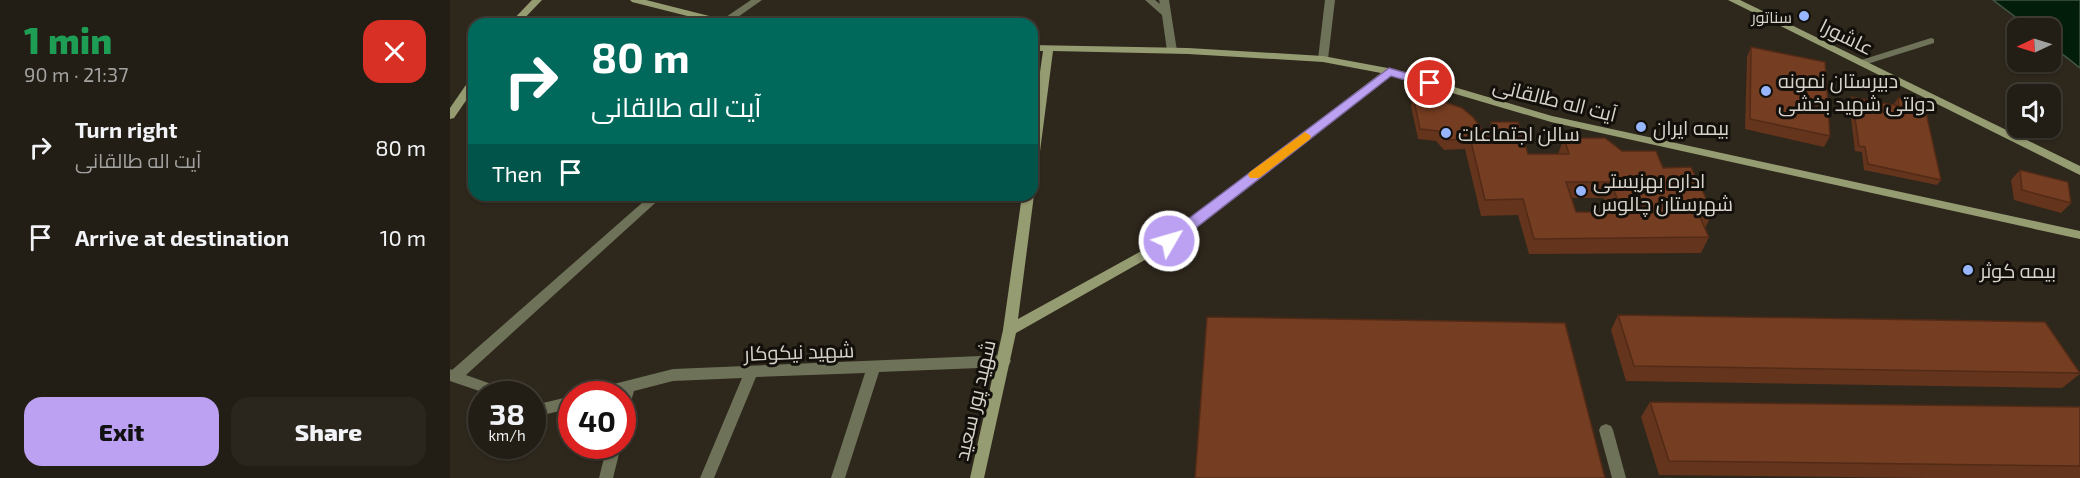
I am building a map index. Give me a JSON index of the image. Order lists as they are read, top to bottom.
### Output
{
  "streets": {
    "street": [
      "عاشورا",
      "آیت اله طالقانی",
      "شهید نیکوکار",
      "شهید پور سعید"
    ]
  },
  "crossings": [
    ["آیت اله طالقانی", "شهید پور سعید"],
    ["شهید نیکوکار", "شهید پور سعید"]
  ],
  "places": [
    "سناتور",
    "دبیرستان نمونه دولتی شهید بخشی",
    "بیمه ایران",
    "سالن اجتماعات",
    "اداره بهزیستی شهرستان چالوس",
    "بیمه کوثر"
  ],
  "north": "left",
  "page": {
    "heading": ["1 min", "90 m · 21:37"],
    "turn": ["80 m", "آیت اله طالقانی"],
    "list": [
      {
        "name": "Turn right",
        "note": "آیت اله طالقانی",
        "value": "80 m"
      },
      {
        "name": "Arrive at destination",
        "value": "10 m"
      }
    ],
    "then": "Then",
    "speed": "38 km/h",
    "limit": "40",
    "buttons": ["Exit", "Share"]
  }
}
